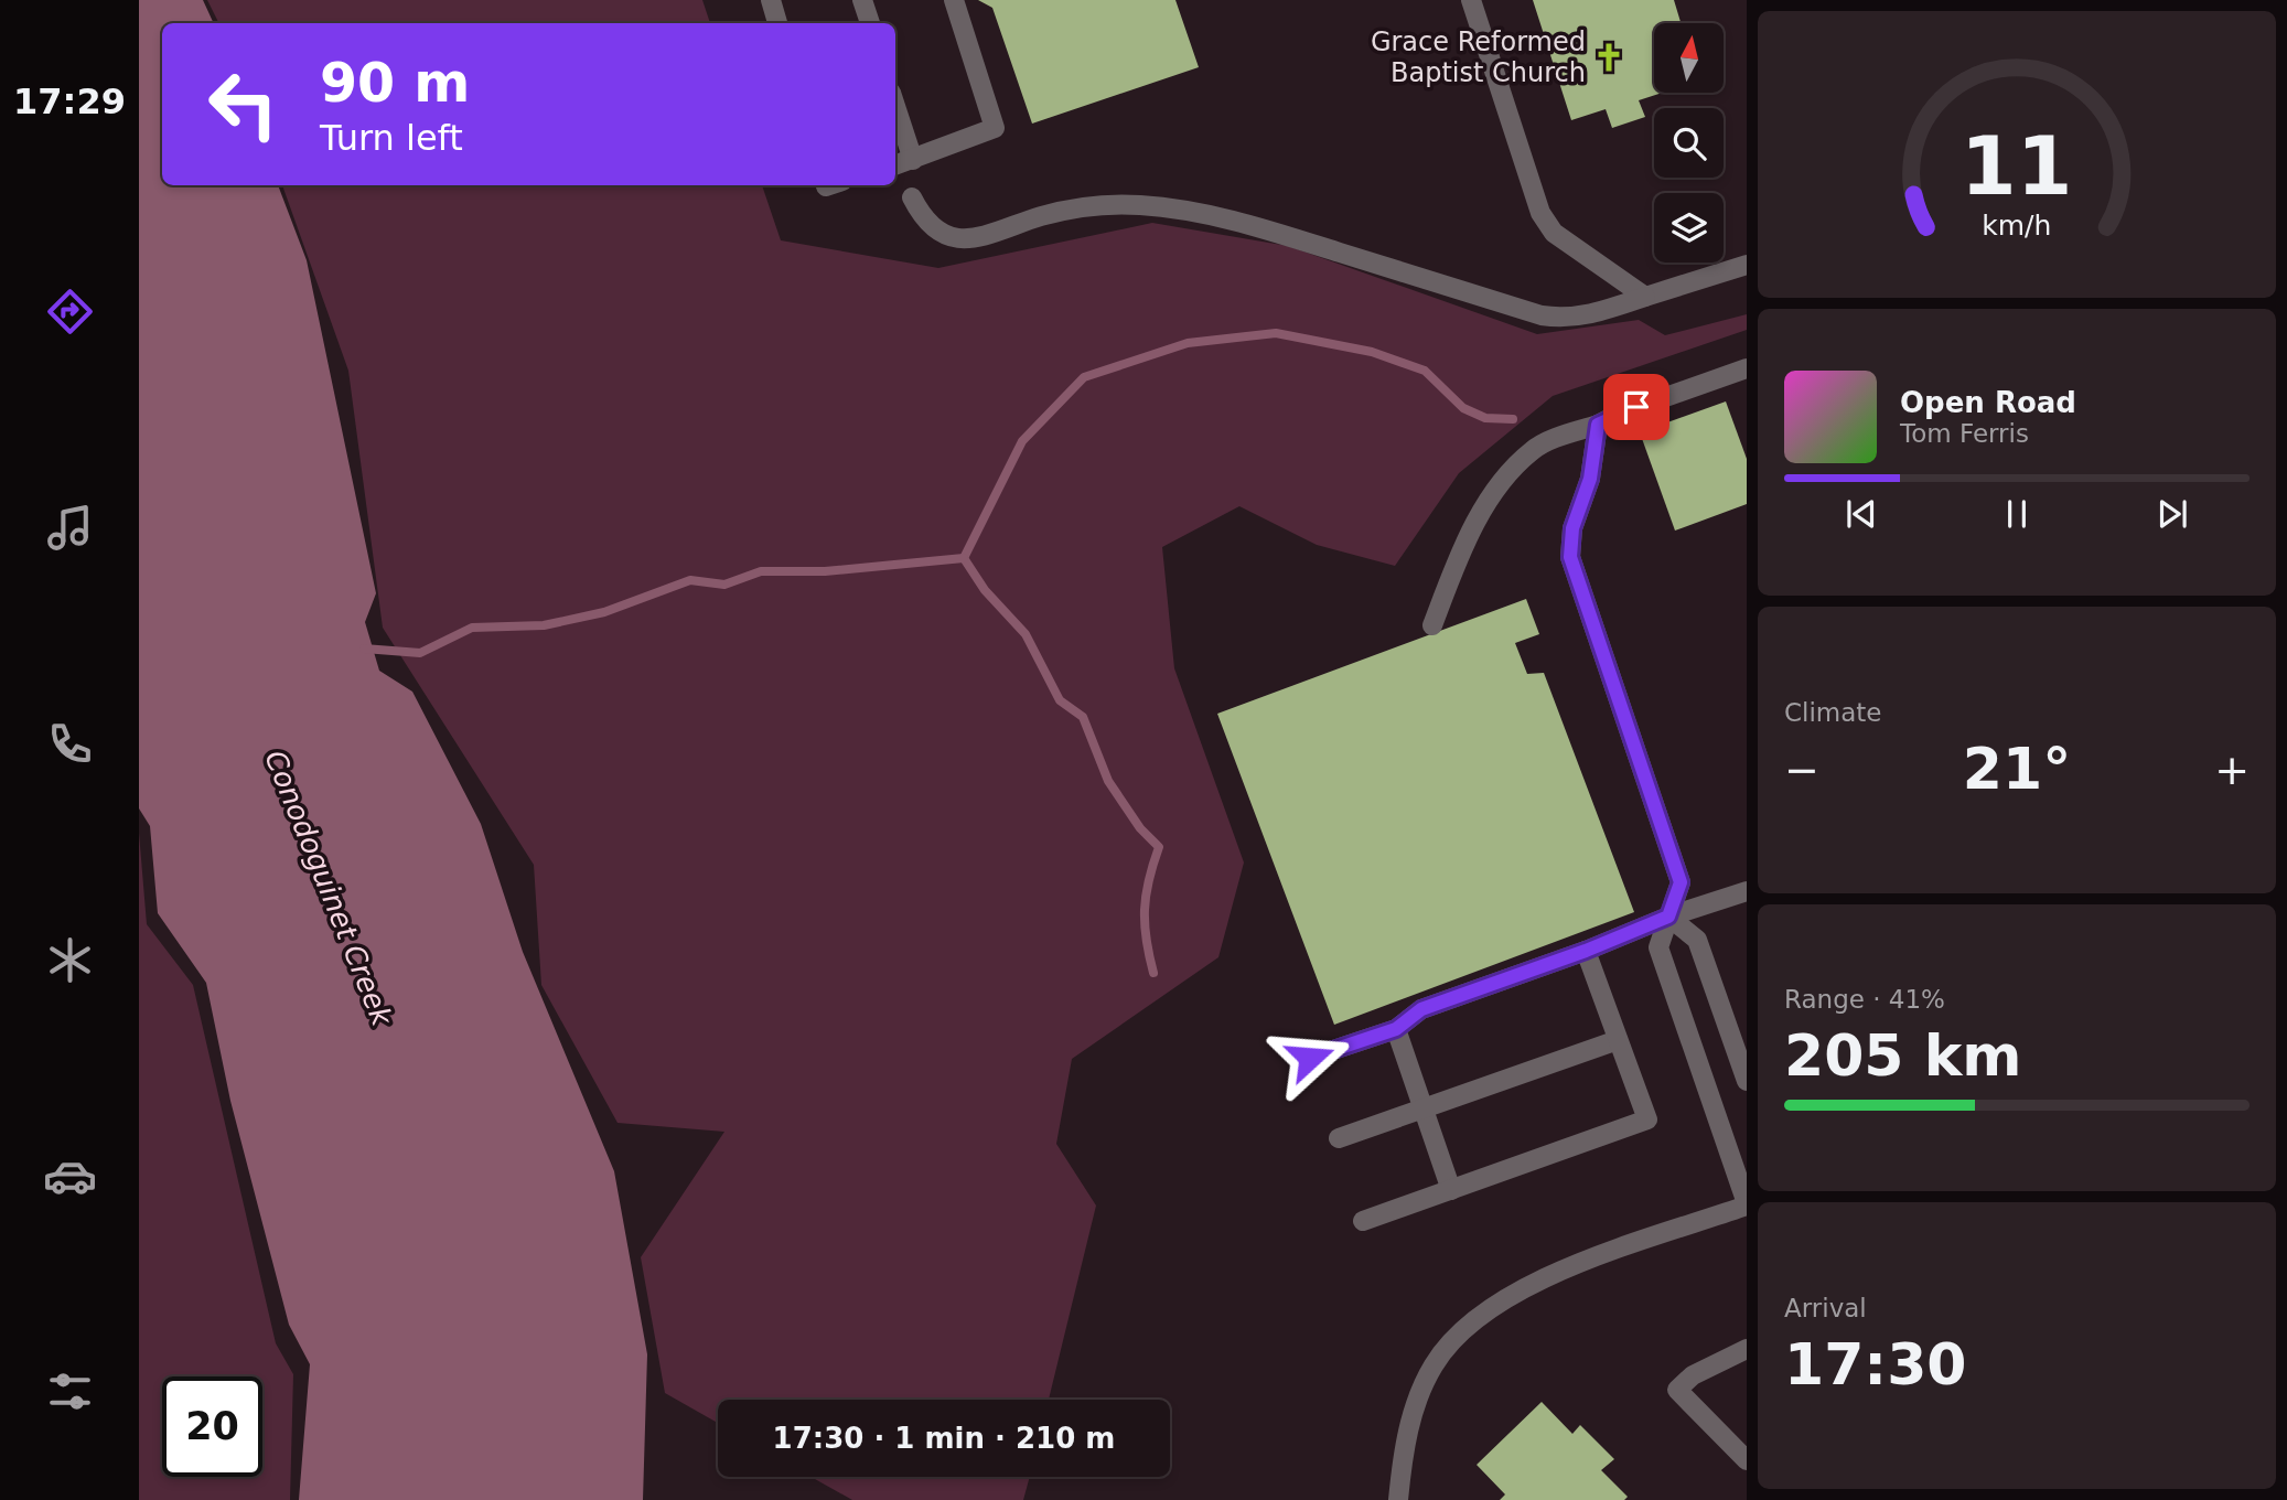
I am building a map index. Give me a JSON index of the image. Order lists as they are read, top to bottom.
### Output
{
  "water": ["Conodoguinet Creek"],
  "places": {
    "church": ["Grace Reformed Baptist Church"]
  },
  "north": "top",
  "page": {
    "tabs": "17:29",
    "turn": ["90 m", "Turn left"],
    "song": ["Open Road", "Tom Ferris"],
    "tile": [
      "Climate",
      ["Range · 41%", "205 km"],
      ["Arrival", "17:30"]
    ],
    "heat": ["−", "21°", "+"],
    "limit": "20",
    "trip": "17:30 · 1 min · 210 m",
    "gauge": ["11", "km/h"]
  }
}
